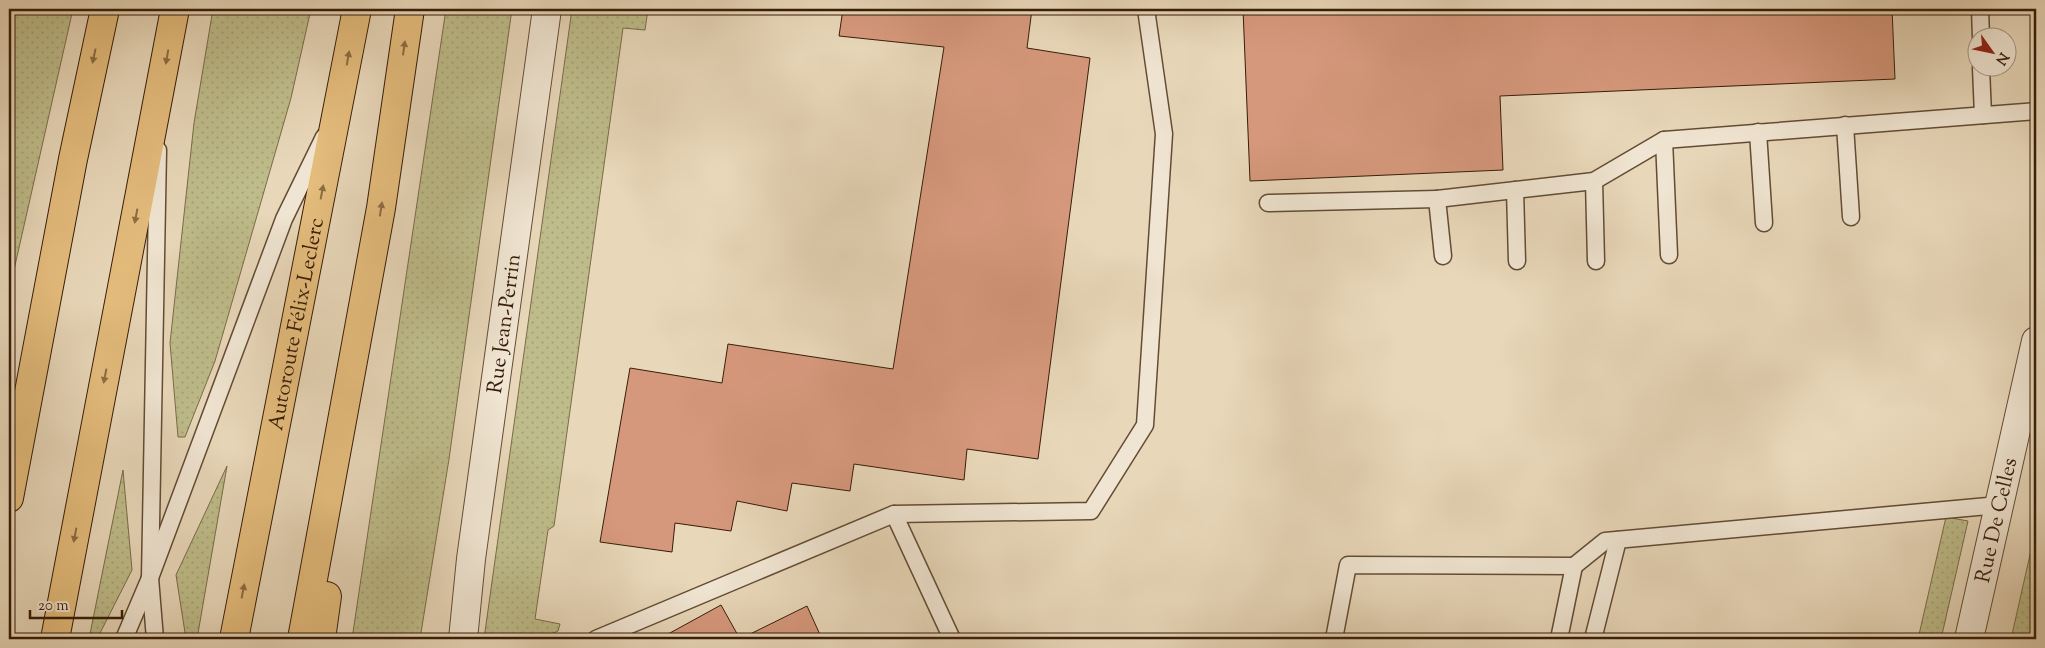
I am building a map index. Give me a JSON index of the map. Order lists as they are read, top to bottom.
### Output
{
  "streets": {
    "highway": ["Autoroute Félix-Leclerc"],
    "street": ["Rue Jean-Perrin", "Rue De Celles"]
  },
  "scale_bar": "20 m",
  "north": "bottom right"
}
